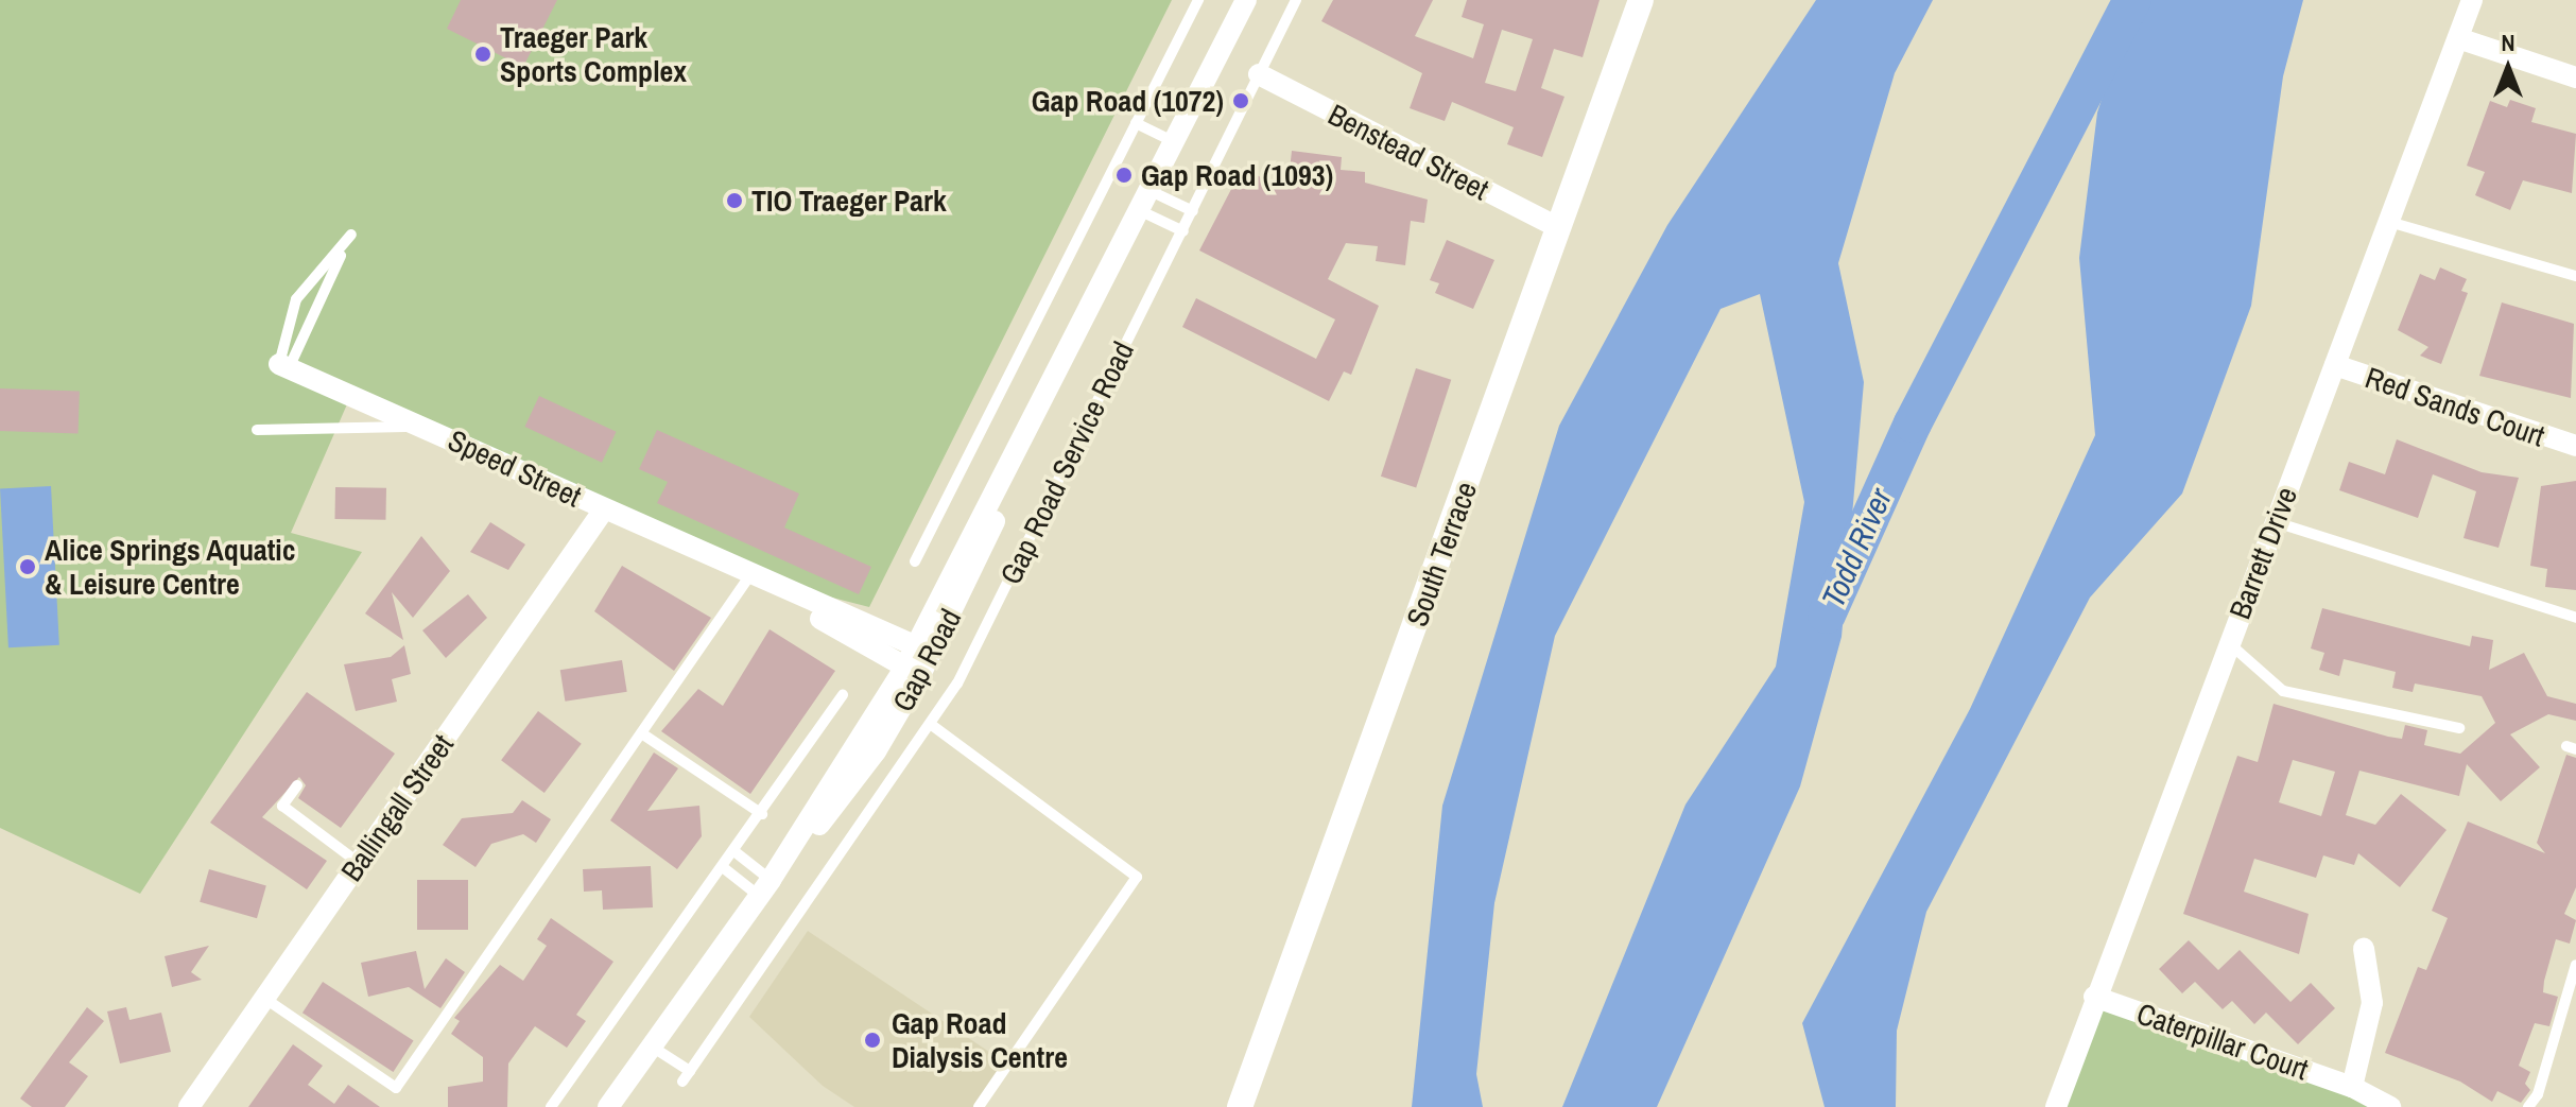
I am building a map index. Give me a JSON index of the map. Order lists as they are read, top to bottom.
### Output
{
  "streets": {
    "street": [
      "Benstead Street",
      "Red Sands Court",
      "Speed Street",
      "Barrett Drive",
      "South Terrace",
      "Gap Road",
      "Ballingall Street",
      "Caterpillar Court"
    ],
    "lane": ["Gap Road Service Road"]
  },
  "crossings": [
    ["Benstead Street", "Gap Road Service Road"],
    ["Benstead Street", "South Terrace"],
    ["Red Sands Court", "Barrett Drive"],
    ["Speed Street", "Gap Road"],
    ["Speed Street", "Ballingall Street"],
    ["Barrett Drive", "Caterpillar Court"]
  ],
  "water": ["Todd River"],
  "places": [
    "Traeger Park Sports Complex",
    "Gap Road (1072)",
    "Gap Road (1093)",
    "TIO Traeger Park",
    "Alice Springs Aquatic & Leisure Centre",
    "Gap Road Dialysis Centre"
  ],
  "north": "top"
}
